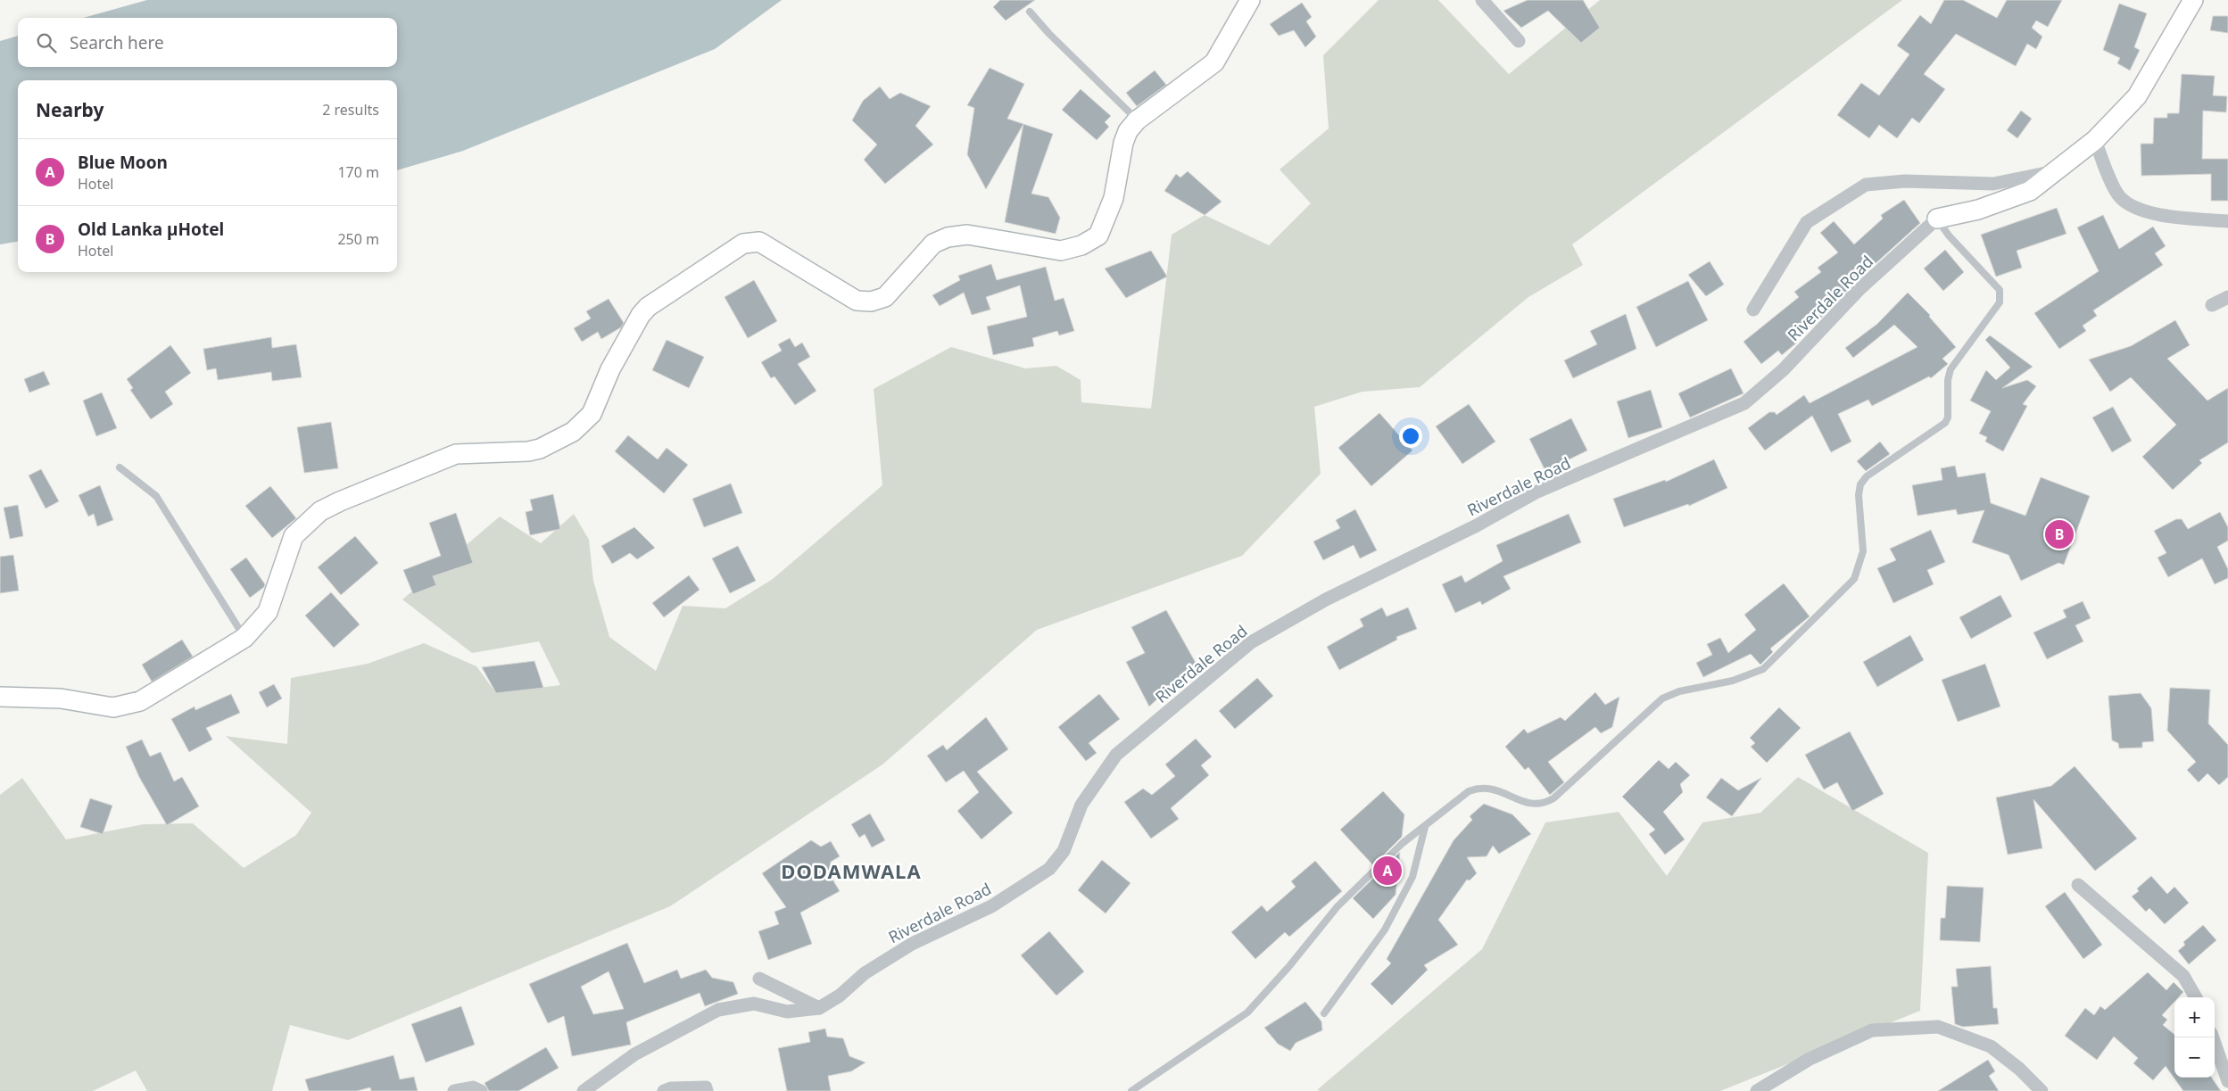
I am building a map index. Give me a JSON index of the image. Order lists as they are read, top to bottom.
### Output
{
  "streets": {
    "street": ["Riverdale Road"]
  },
  "districts": ["DODAMWALA"],
  "page": {
    "search": "Search here",
    "heading": ["Nearby", "2 results"],
    "list": [
      {
        "mark": "A",
        "name": "Blue Moon",
        "note": "Hotel",
        "value": "170 m"
      },
      {
        "mark": "B",
        "name": "Old Lanka µHotel",
        "note": "Hotel",
        "value": "250 m"
      }
    ],
    "pins": ["B", "A"],
    "map_buttons": ["+", "−"]
  }
}
